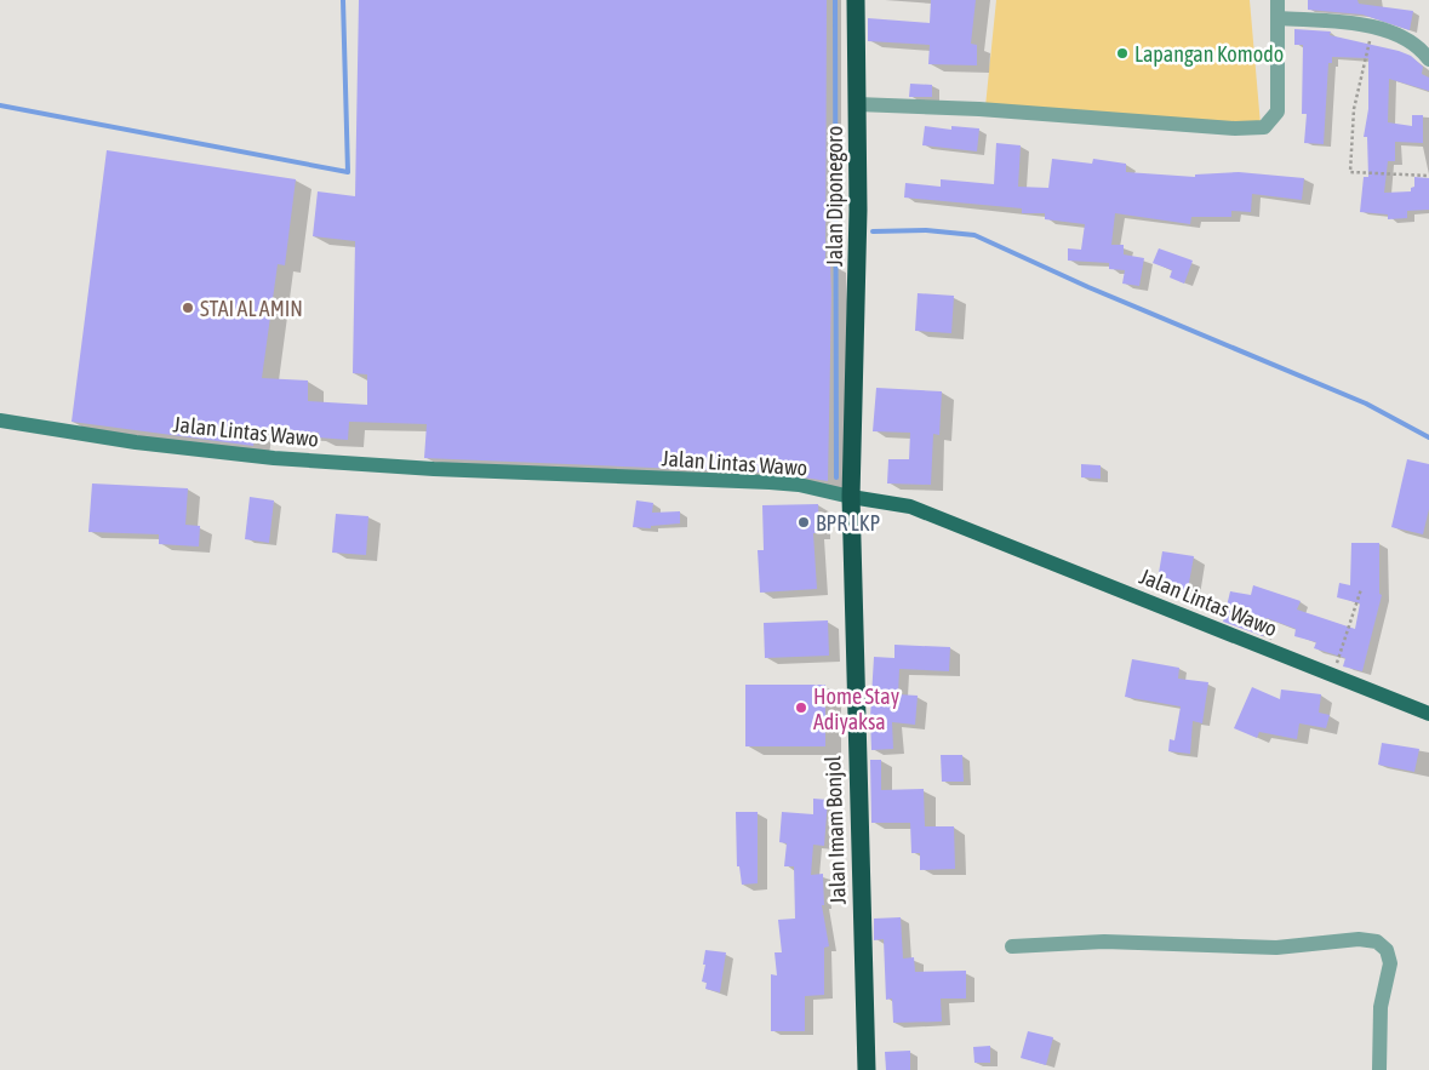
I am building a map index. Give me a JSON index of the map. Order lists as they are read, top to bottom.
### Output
{
  "streets": {
    "highway": ["Jalan Diponegoro", "Jalan Imam Bonjol"],
    "main road": ["Jalan Lintas Wawo"]
  },
  "crossings": [
    ["Jalan Diponegoro", "Jalan Lintas Wawo"],
    ["Jalan Diponegoro", "Jalan Imam Bonjol"],
    ["Jalan Lintas Wawo", "Jalan Imam Bonjol"]
  ],
  "places": [
    "Lapangan Komodo",
    "STAI AL AMIN",
    "BPR LKP",
    "Home Stay Adiyaksa"
  ]
}
